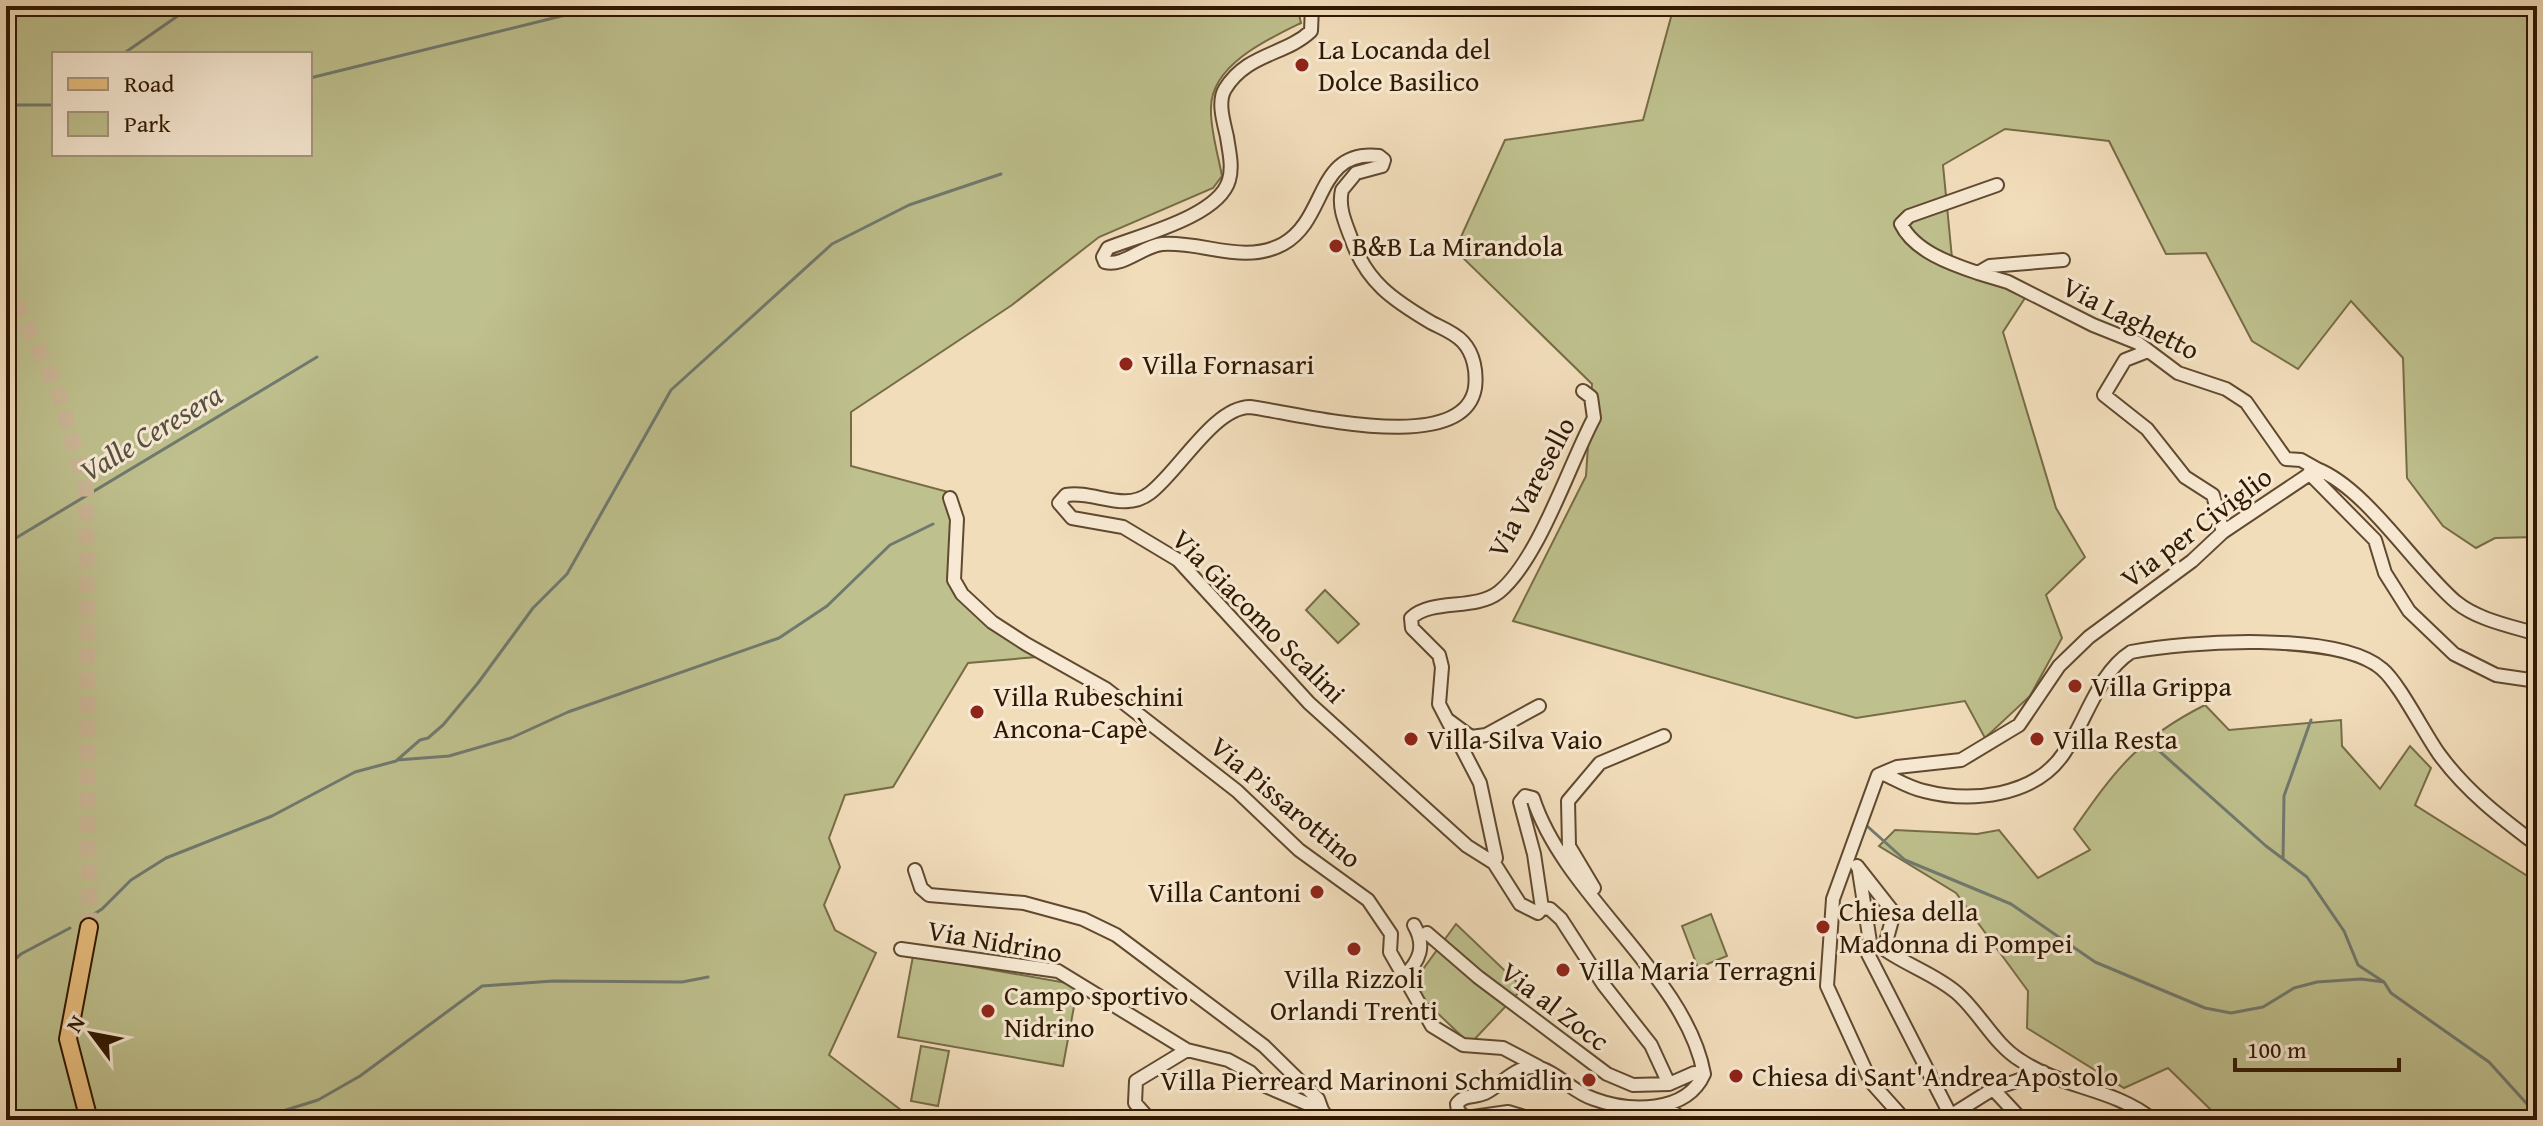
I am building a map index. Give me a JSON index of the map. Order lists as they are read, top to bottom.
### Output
{
  "streets": {
    "street": [
      "Via Laghetto",
      "Via Varesello",
      "Via per Civiglio",
      "Via Giacomo Scalini",
      "Via Pissarottino",
      "Via Nidrino",
      "Via al Zocc"
    ]
  },
  "crossings": [
    ["Via Laghetto", "Via per Civiglio"],
    ["Via Varesello", "Via Giacomo Scalini"],
    ["Via Giacomo Scalini", "Via al Zocc"]
  ],
  "water": ["Valle Ceresera"],
  "places": [
    "La Locanda del Dolce Basilico",
    "B&B La Mirandola",
    "Villa Fornasari",
    "Villa Grippa",
    "Villa Rubeschini Ancona-Capè",
    "Villa Silva Vaio",
    "Villa Resta",
    "Villa Cantoni",
    "Chiesa della Madonna di Pompei",
    "Villa Rizzoli Orlandi Trenti",
    "Villa Maria Terragni",
    "Campo sportivo Nidrino",
    "Chiesa di Sant'Andrea Apostolo",
    "Villa Pierreard Marinoni Schmidlin"
  ],
  "legend": ["Road", "Park"],
  "scale_bar": "100 m",
  "north": "top left"
}
